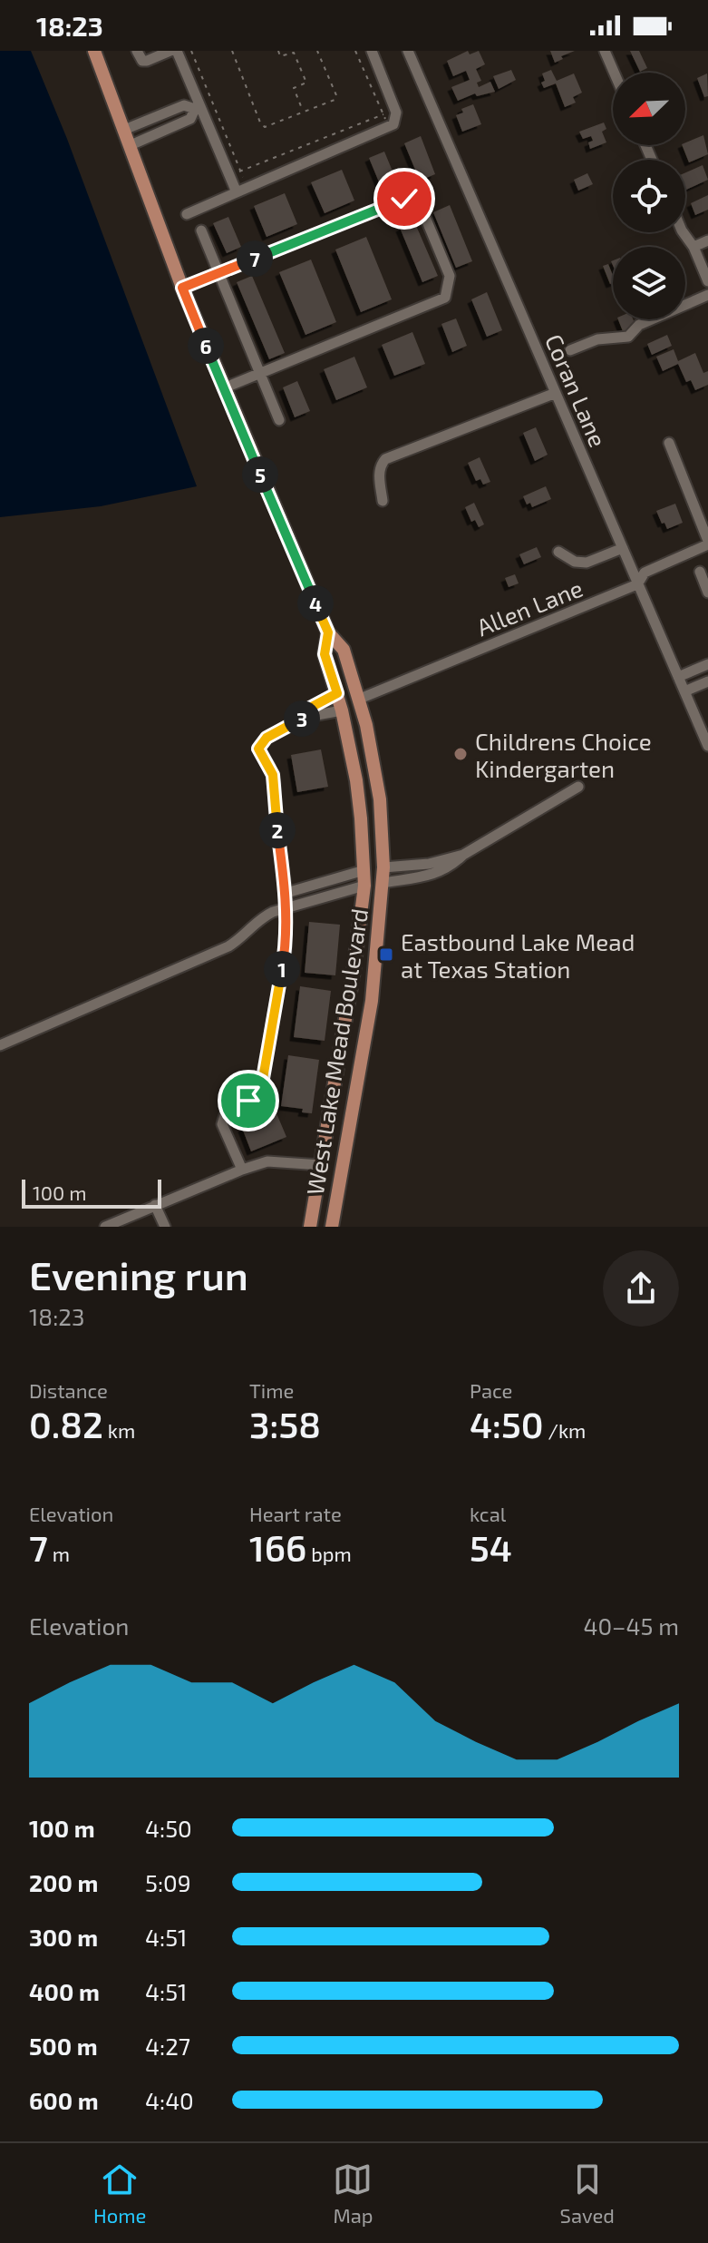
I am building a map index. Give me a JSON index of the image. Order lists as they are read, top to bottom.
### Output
{
  "streets": {
    "main road": ["West Lake Mead Boulevard"],
    "street": ["Coran Lane", "Allen Lane"]
  },
  "crossings": [
    ["Coran Lane", "Allen Lane"],
    ["Allen Lane", "West Lake Mead Boulevard"]
  ],
  "places": {
    "other": ["Childrens Choice Kindergarten"],
    "transit": ["Eastbound Lake Mead at Texas Station"]
  },
  "scale_bar": "100 m",
  "north": "bottom left",
  "page": {
    "status": "18:23",
    "pins": [
      "7",
      "6",
      "5",
      "4",
      "3",
      "2",
      "1"
    ],
    "scale": "100 m",
    "heading": ["Evening run", "18:23"],
    "stats": [
      ["Distance", "0.82 km"],
      ["Time", "3:58"],
      ["Pace", "4:50 /km"],
      ["Elevation", "7 m"],
      ["Heart rate", "166 bpm"],
      ["kcal", "54"]
    ],
    "chart": ["Elevation", "40–45 m"],
    "list": [
      {
        "name": "100 m",
        "note": "4:50"
      },
      {
        "name": "200 m",
        "note": "5:09"
      },
      {
        "name": "300 m",
        "note": "4:51"
      },
      {
        "name": "400 m",
        "note": "4:51"
      },
      {
        "name": "500 m",
        "note": "4:27"
      },
      {
        "name": "600 m",
        "note": "4:40"
      }
    ],
    "tabs": ["Home", "Map", "Saved"]
  }
}
